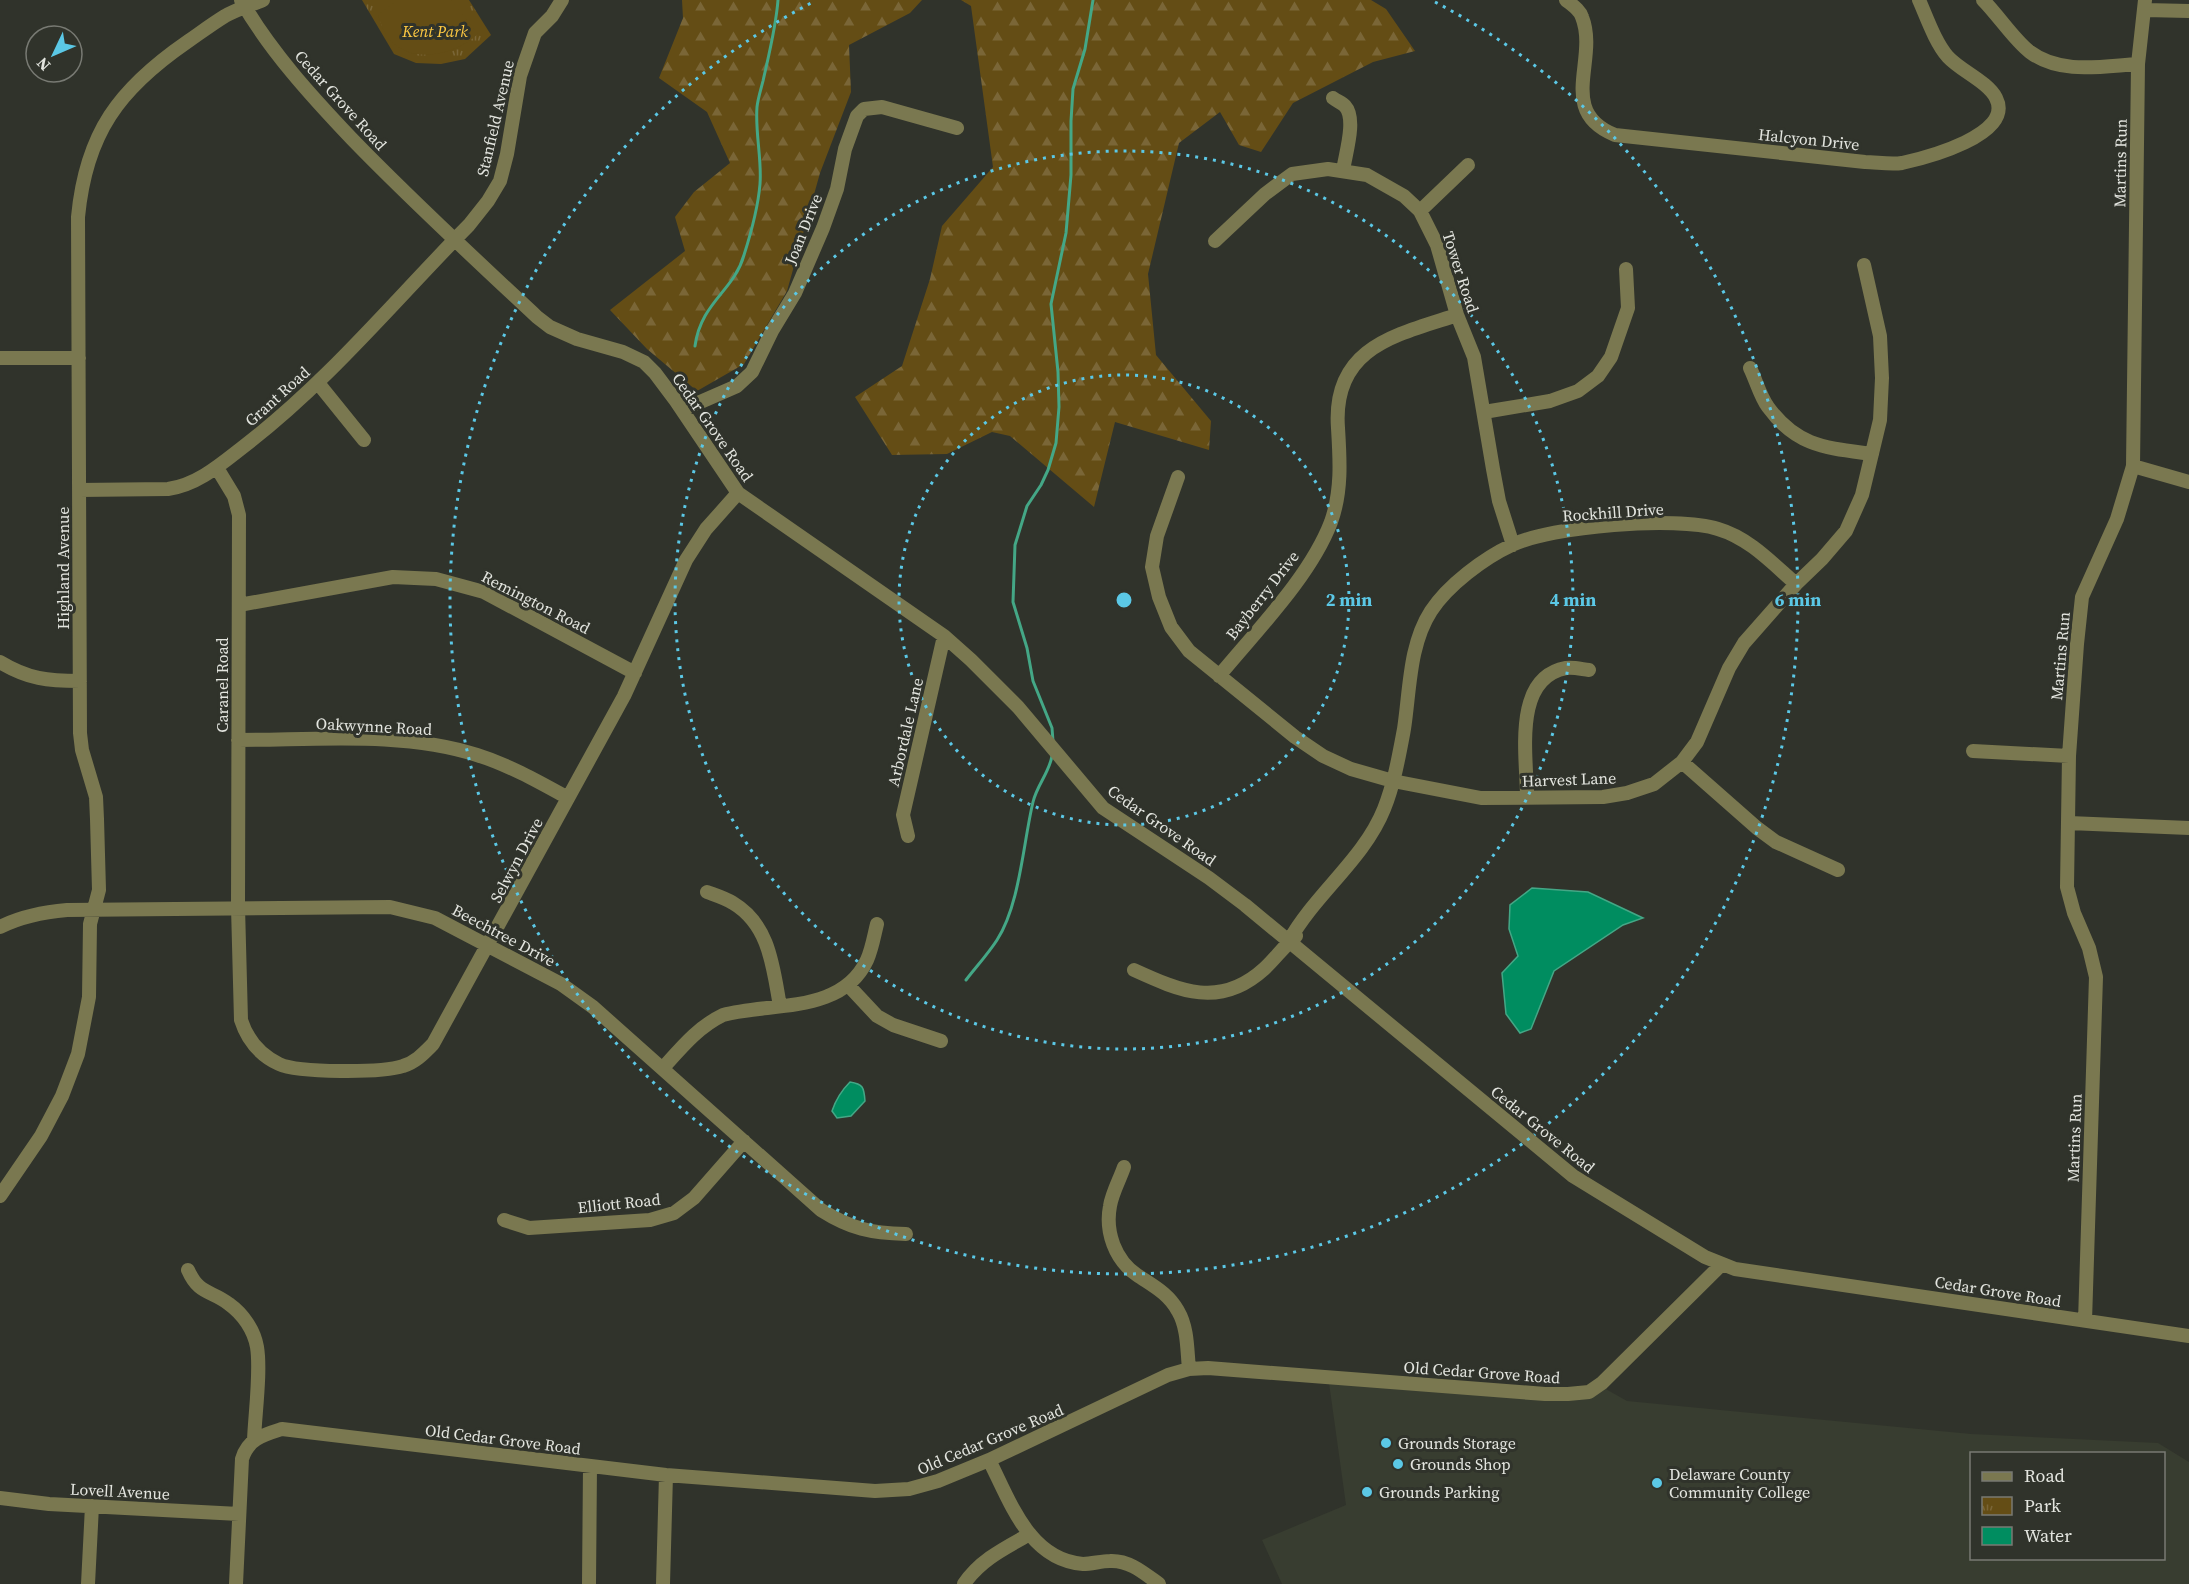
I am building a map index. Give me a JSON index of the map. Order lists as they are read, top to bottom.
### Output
{
  "streets": {
    "street": [
      "Cedar Grove Road",
      "Stanfield Avenue",
      "Halcyon Drive",
      "Martins Run",
      "Joan Drive",
      "Tower Road",
      "Grant Road",
      "Rockhill Drive",
      "Highland Avenue",
      "Bayberry Drive",
      "Remington Road",
      "Caranel Road",
      "Oakwynne Road",
      "Arbordale Lane",
      "Harvest Lane",
      "Selwyn Drive",
      "Beechtree Drive",
      "Elliott Road",
      "Old Cedar Grove Road",
      "Lovell Avenue"
    ]
  },
  "crossings": [
    ["Cedar Grove Road", "Stanfield Avenue"],
    ["Cedar Grove Road", "Martins Run"],
    ["Cedar Grove Road", "Joan Drive"],
    ["Cedar Grove Road", "Grant Road"],
    ["Cedar Grove Road", "Rockhill Drive"],
    ["Cedar Grove Road", "Highland Avenue"],
    ["Cedar Grove Road", "Arbordale Lane"],
    ["Cedar Grove Road", "Selwyn Drive"],
    ["Cedar Grove Road", "Old Cedar Grove Road"],
    ["Stanfield Avenue", "Grant Road"],
    ["Tower Road", "Rockhill Drive"],
    ["Tower Road", "Bayberry Drive"],
    ["Grant Road", "Highland Avenue"],
    ["Grant Road", "Caranel Road"],
    ["Rockhill Drive", "Harvest Lane"],
    ["Highland Avenue", "Beechtree Drive"],
    ["Bayberry Drive", "Harvest Lane"],
    ["Remington Road", "Caranel Road"],
    ["Remington Road", "Selwyn Drive"],
    ["Caranel Road", "Oakwynne Road"],
    ["Caranel Road", "Selwyn Drive"],
    ["Caranel Road", "Beechtree Drive"],
    ["Oakwynne Road", "Selwyn Drive"],
    ["Selwyn Drive", "Beechtree Drive"],
    ["Beechtree Drive", "Elliott Road"]
  ],
  "parks": ["Kent Park"],
  "places": [
    "Grounds Storage",
    "Grounds Shop",
    "Delaware County Community College",
    "Grounds Parking"
  ],
  "legend": ["Road", "Park", "Water"],
  "north": "bottom left",
  "rings": ["2 min", "4 min", "6 min"]
}
